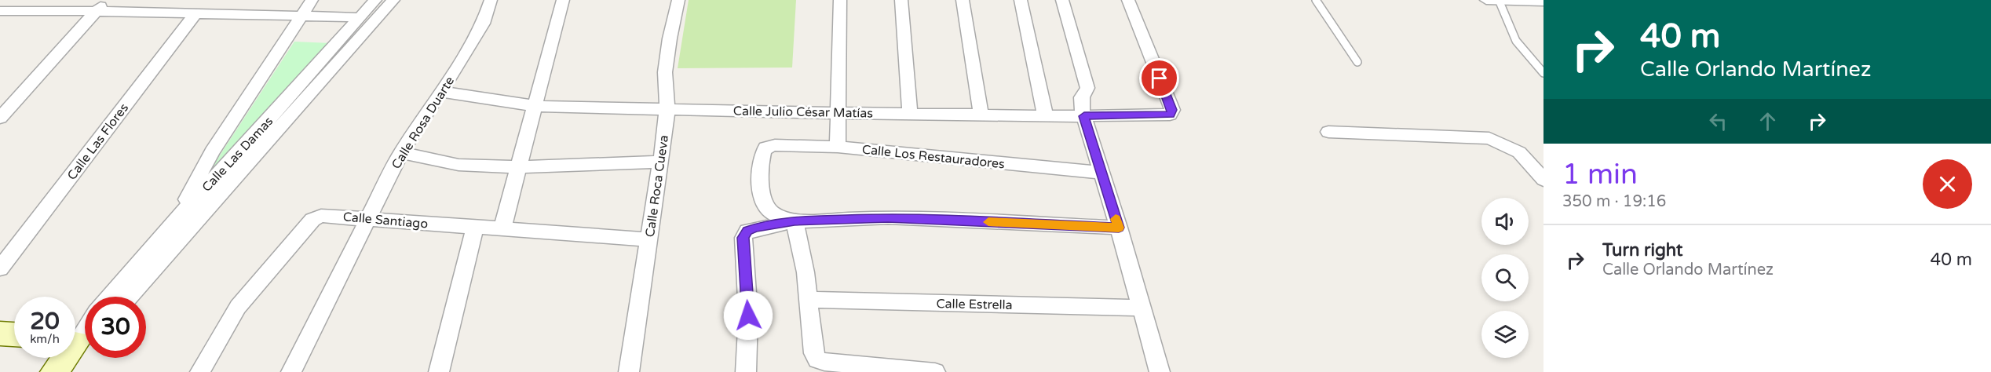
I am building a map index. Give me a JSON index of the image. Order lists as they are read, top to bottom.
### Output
{
  "streets": {
    "street": [
      "Calle Julio César Matías",
      "Calle Rosa Duarte",
      "Calle Las Flores",
      "Calle Las Damas",
      "Calle Los Restauradores",
      "Calle Roca Cueva",
      "Calle Santiago",
      "Calle Estrella"
    ]
  },
  "crossings": [
    ["Calle Julio César Matías", "Calle Rosa Duarte"],
    ["Calle Julio César Matías", "Calle Roca Cueva"],
    ["Calle Rosa Duarte", "Calle Santiago"],
    ["Calle Roca Cueva", "Calle Santiago"]
  ],
  "page": {
    "turn": ["40 m", "Calle Orlando Martínez"],
    "heading": ["1 min", "350 m · 19:16"],
    "list": [
      {
        "name": "Turn right",
        "note": "Calle Orlando Martínez",
        "value": "40 m"
      }
    ],
    "speed": "20 km/h",
    "limit": "30"
  }
}
